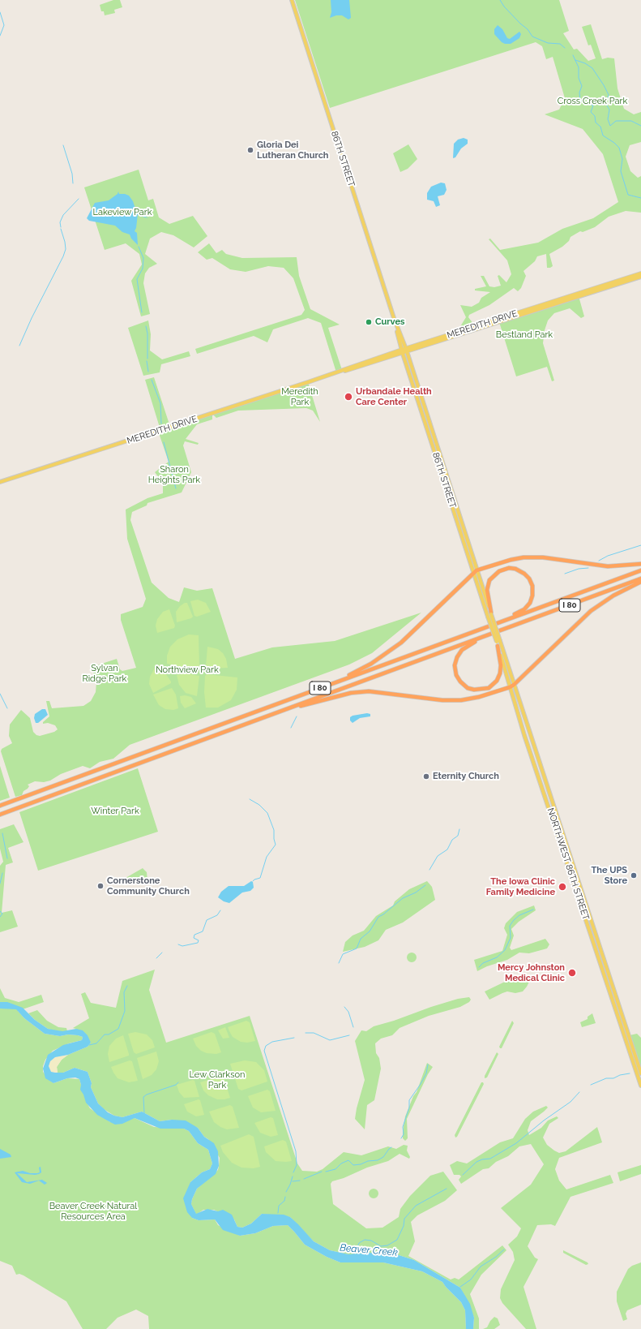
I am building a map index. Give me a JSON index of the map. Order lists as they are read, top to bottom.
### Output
{
  "streets": {
    "highway": ["I 80"],
    "main road": ["86TH STREET", "MEREDITH DRIVE", "NORTHWEST 86TH STREET"]
  },
  "crossings": [
    ["86TH STREET", "MEREDITH DRIVE"],
    ["86TH STREET", "NORTHWEST 86TH STREET"]
  ],
  "water": ["Beaver Creek"],
  "parks": [
    "Cross Creek Park",
    "Lakeview Park",
    "Bestland Park",
    "Meredith Park",
    "Sharon Heights Park",
    "Sylvan Ridge Park",
    "Northview Park",
    "Winter Park",
    "Lew Clarkson Park",
    "Beaver Creek Natural Resources Area"
  ],
  "places": [
    "Gloria Dei Lutheran Church",
    "Curves",
    "Urbandale Health Care Center",
    "Eternity Church",
    "The UPS Store",
    "Cornerstone Community Church",
    "The Iowa Clinic Family Medicine",
    "Mercy Johnston Medical Clinic"
  ]
}
